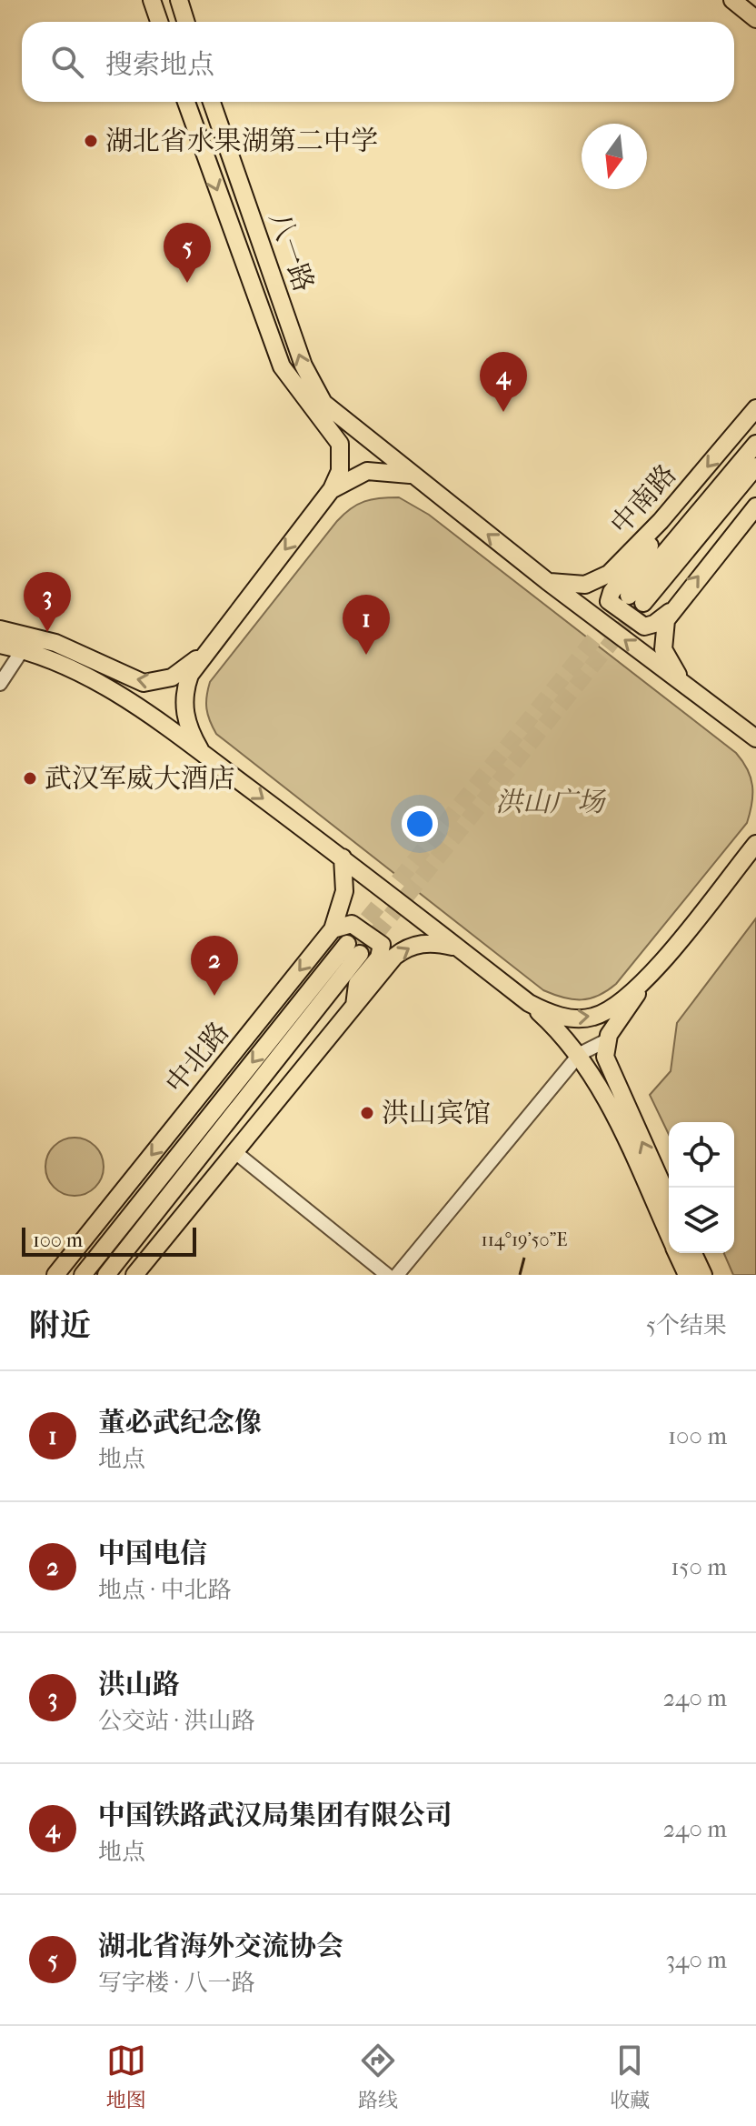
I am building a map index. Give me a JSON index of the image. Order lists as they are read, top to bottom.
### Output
{
  "streets": {
    "main road": ["八一路", "中南路", "中北路"]
  },
  "crossings": [
    ["八一路", "中南路"]
  ],
  "parks": ["洪山广场"],
  "places": ["湖北省水果湖第二中学", "武汉军威大酒店", "洪山宾馆"],
  "scale_bar": "100 m",
  "north": "bottom",
  "page": {
    "search": "搜索地点",
    "pins": [
      "5",
      "4",
      "3",
      "1",
      "2"
    ],
    "scale": "100 m",
    "heading": ["附近", "5个结果"],
    "list": [
      {
        "mark": "1",
        "name": "董必武纪念像",
        "note": "地点",
        "value": "100 m"
      },
      {
        "mark": "2",
        "name": "中国电信",
        "note": "地点 · 中北路",
        "value": "150 m"
      },
      {
        "mark": "3",
        "name": "洪山路",
        "note": "公交站 · 洪山路",
        "value": "240 m"
      },
      {
        "mark": "4",
        "name": "中国铁路武汉局集团有限公司",
        "note": "地点",
        "value": "240 m"
      },
      {
        "mark": "5",
        "name": "湖北省海外交流协会",
        "note": "写字楼 · 八一路",
        "value": "340 m"
      }
    ],
    "nav": ["地图", "路线", "收藏"]
  },
  "coordinates": ["114°19'50\"E"]
}
